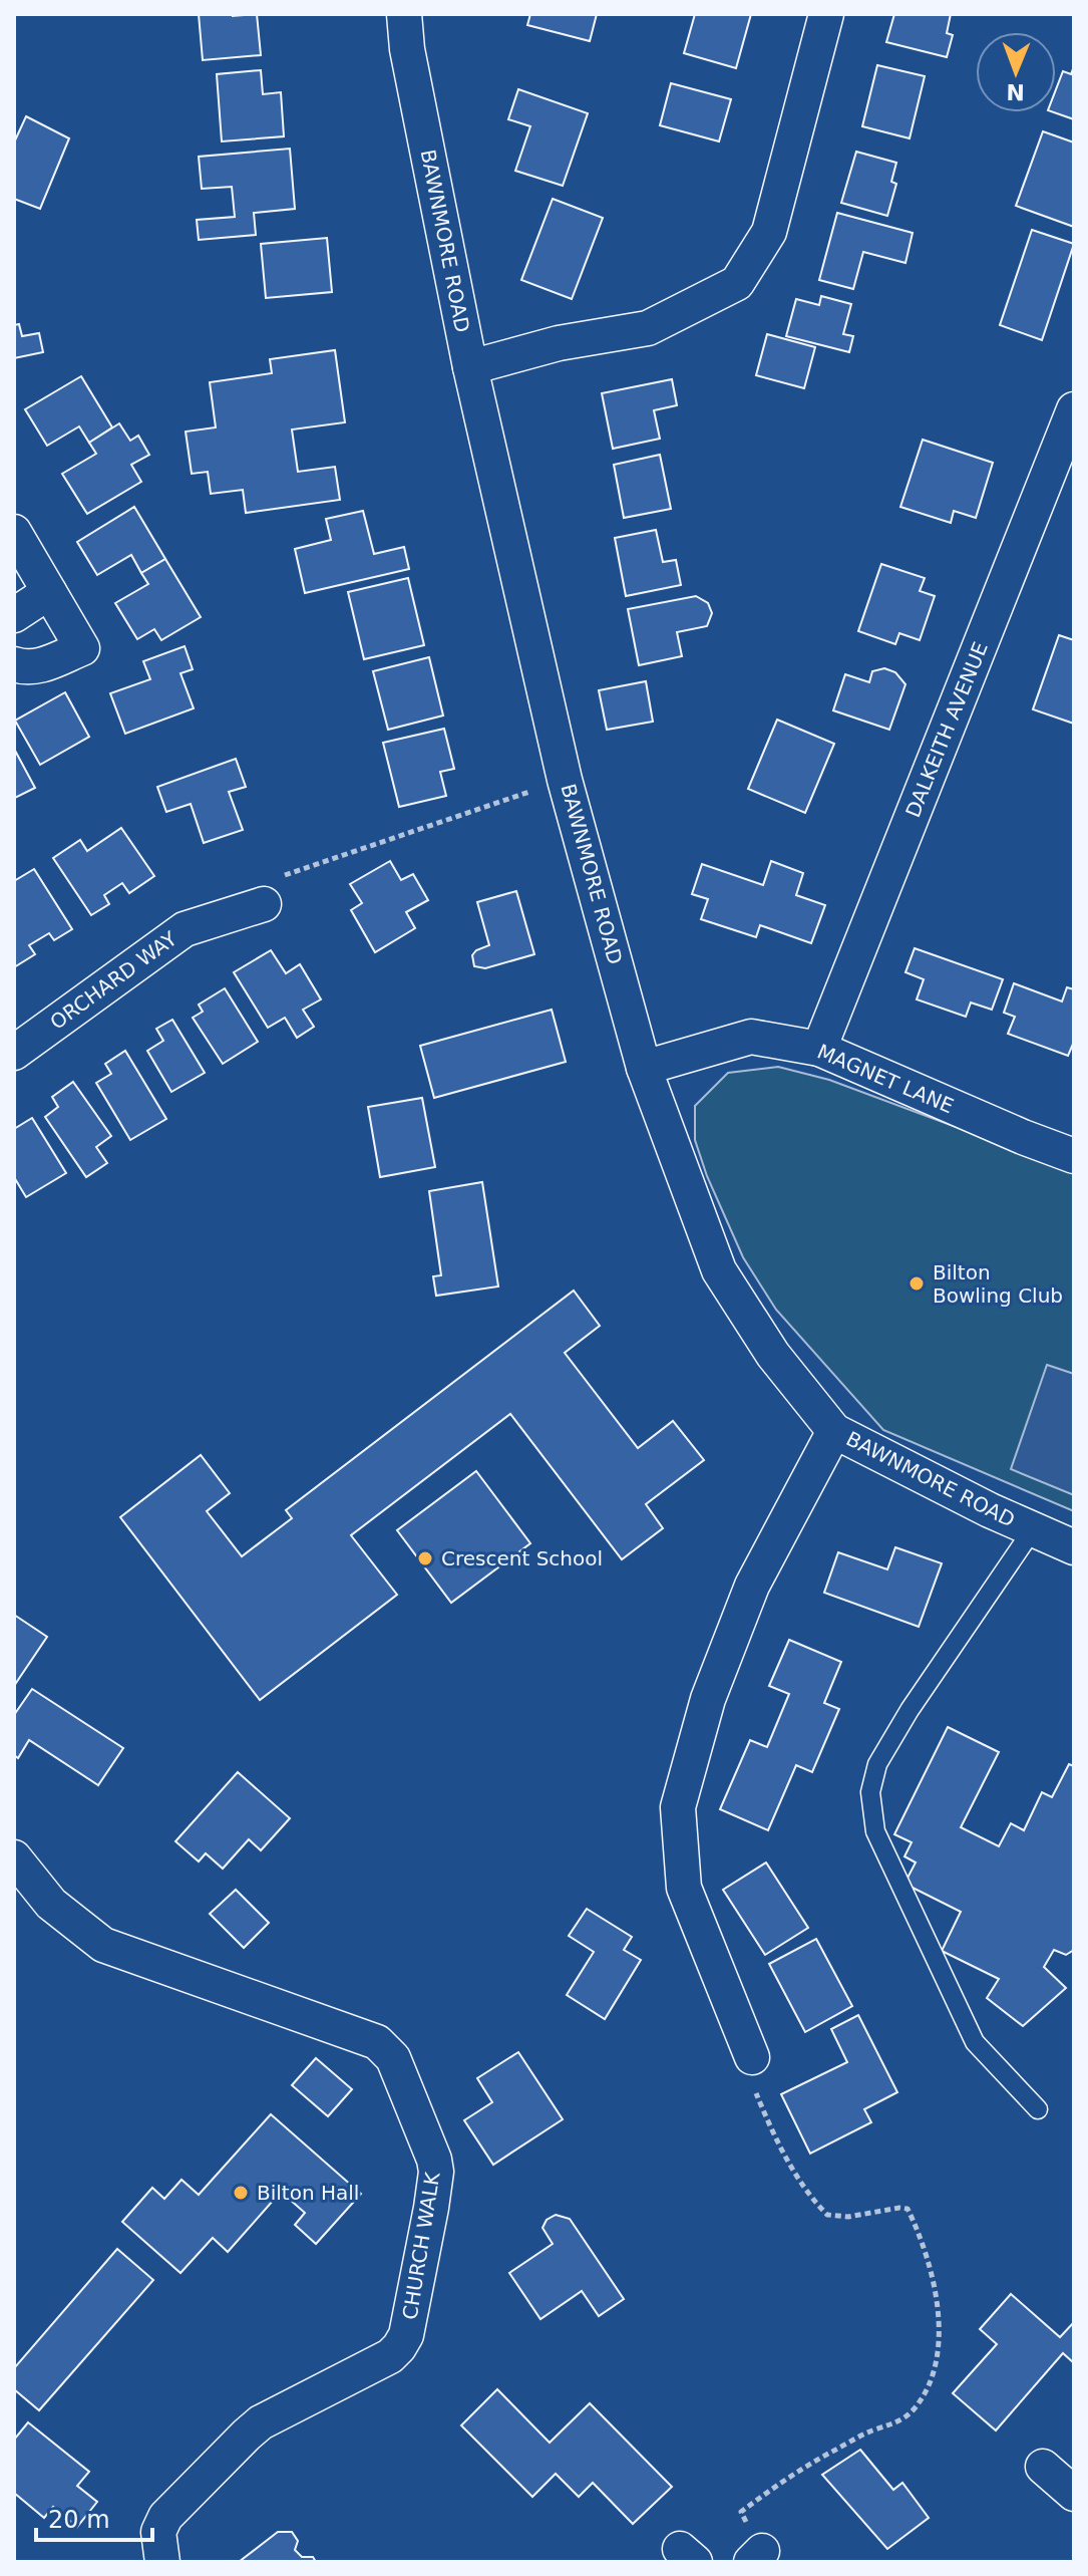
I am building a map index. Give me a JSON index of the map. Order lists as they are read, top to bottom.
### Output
{
  "streets": {
    "street": [
      "BAWNMORE ROAD",
      "DALKEITH AVENUE",
      "ORCHARD WAY",
      "MAGNET LANE",
      "CHURCH WALK"
    ]
  },
  "crossings": [
    ["BAWNMORE ROAD", "MAGNET LANE"],
    ["DALKEITH AVENUE", "MAGNET LANE"]
  ],
  "places": ["Bilton Bowling Club", "Crescent School", "Bilton Hall"],
  "scale_bar": "20 m",
  "north": "bottom"
}
